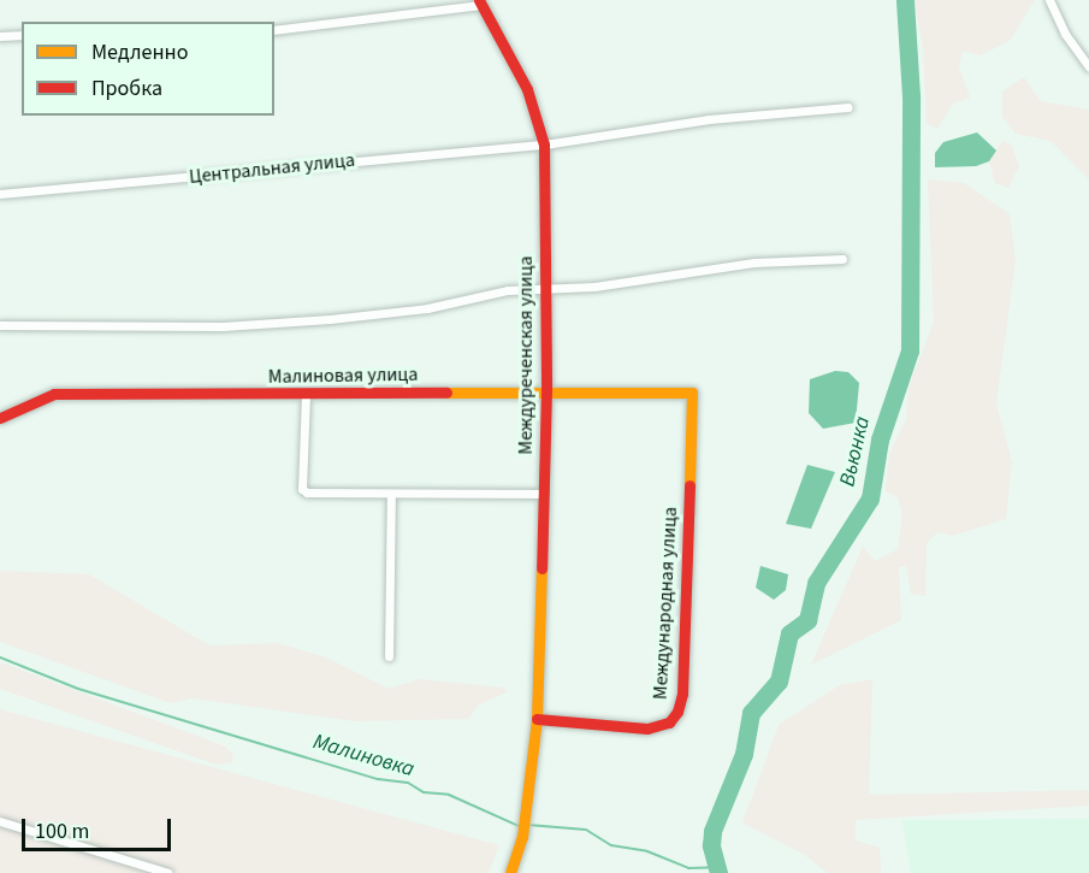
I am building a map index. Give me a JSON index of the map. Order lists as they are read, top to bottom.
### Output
{
  "streets": {
    "street": [
      "Центральная улица",
      "Междуреченская улица",
      "Малиновая улица",
      "Международная улица"
    ]
  },
  "crossings": [
    ["Центральная улица", "Междуреченская улица"],
    ["Междуреченская улица", "Малиновая улица"],
    ["Междуреченская улица", "Международная улица"],
    ["Малиновая улица", "Международная улица"]
  ],
  "water": ["Вьюнка", "Малиновка"],
  "legend": ["Медленно", "Пробка"],
  "scale_bar": "100 m"
}
